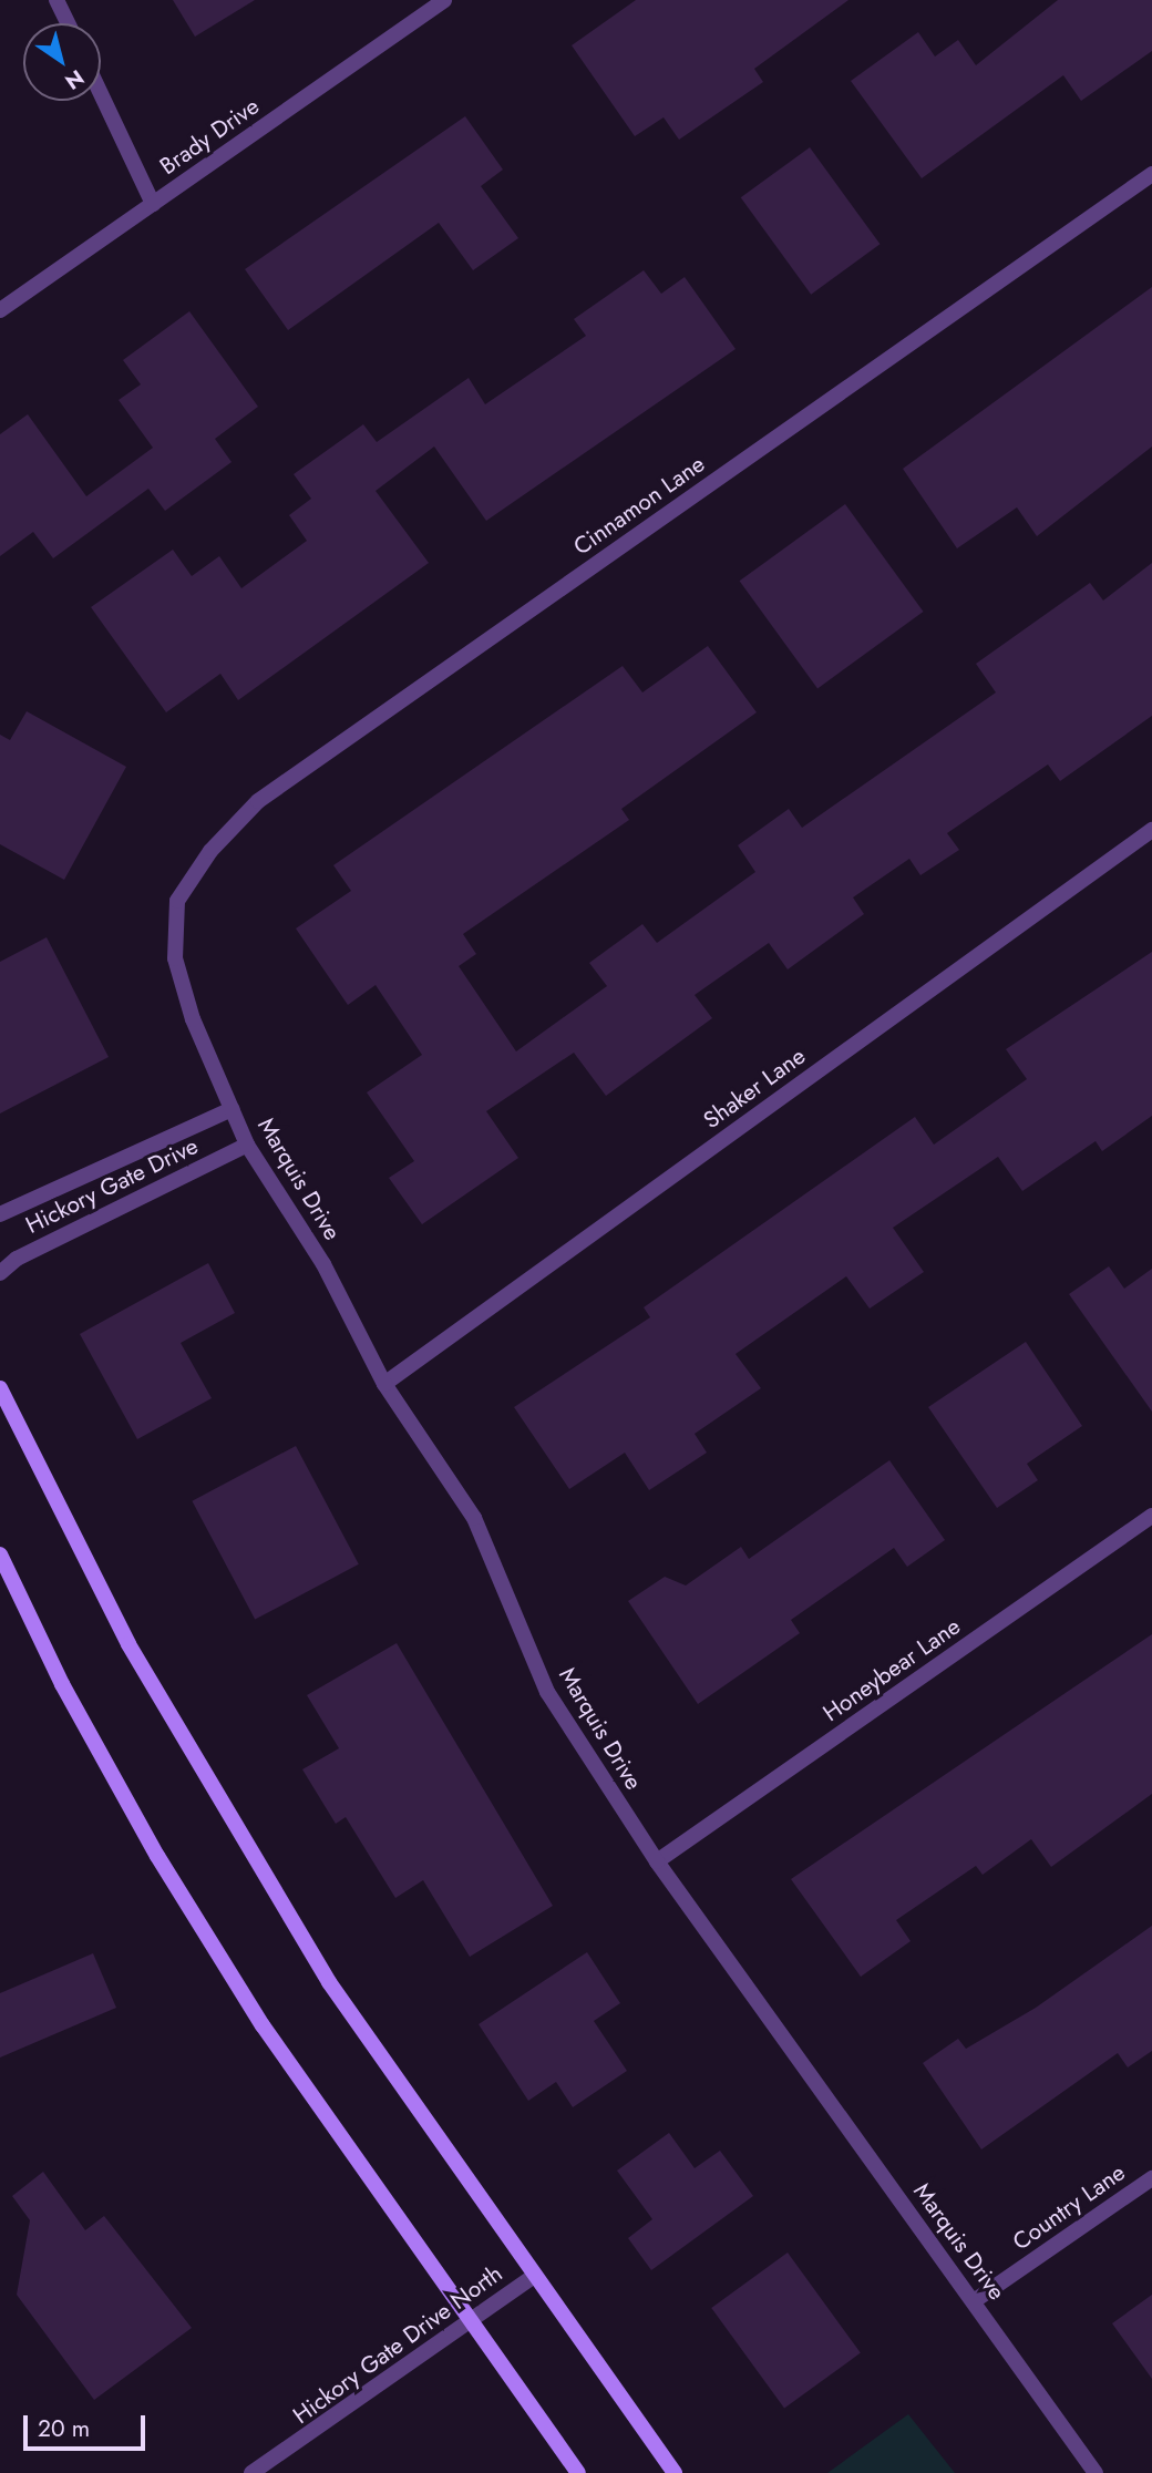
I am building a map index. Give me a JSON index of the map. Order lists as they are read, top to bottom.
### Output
{
  "streets": {
    "street": [
      "Brady Drive",
      "Cinnamon Lane",
      "Shaker Lane",
      "Marquis Drive",
      "Hickory Gate Drive",
      "Honeybear Lane",
      "Country Lane",
      "Hickory Gate Drive North"
    ]
  },
  "crossings": [
    ["Cinnamon Lane", "Marquis Drive"],
    ["Shaker Lane", "Marquis Drive"],
    ["Marquis Drive", "Hickory Gate Drive"],
    ["Marquis Drive", "Honeybear Lane"],
    ["Marquis Drive", "Country Lane"]
  ],
  "scale_bar": "20 m",
  "north": "bottom right"
}
